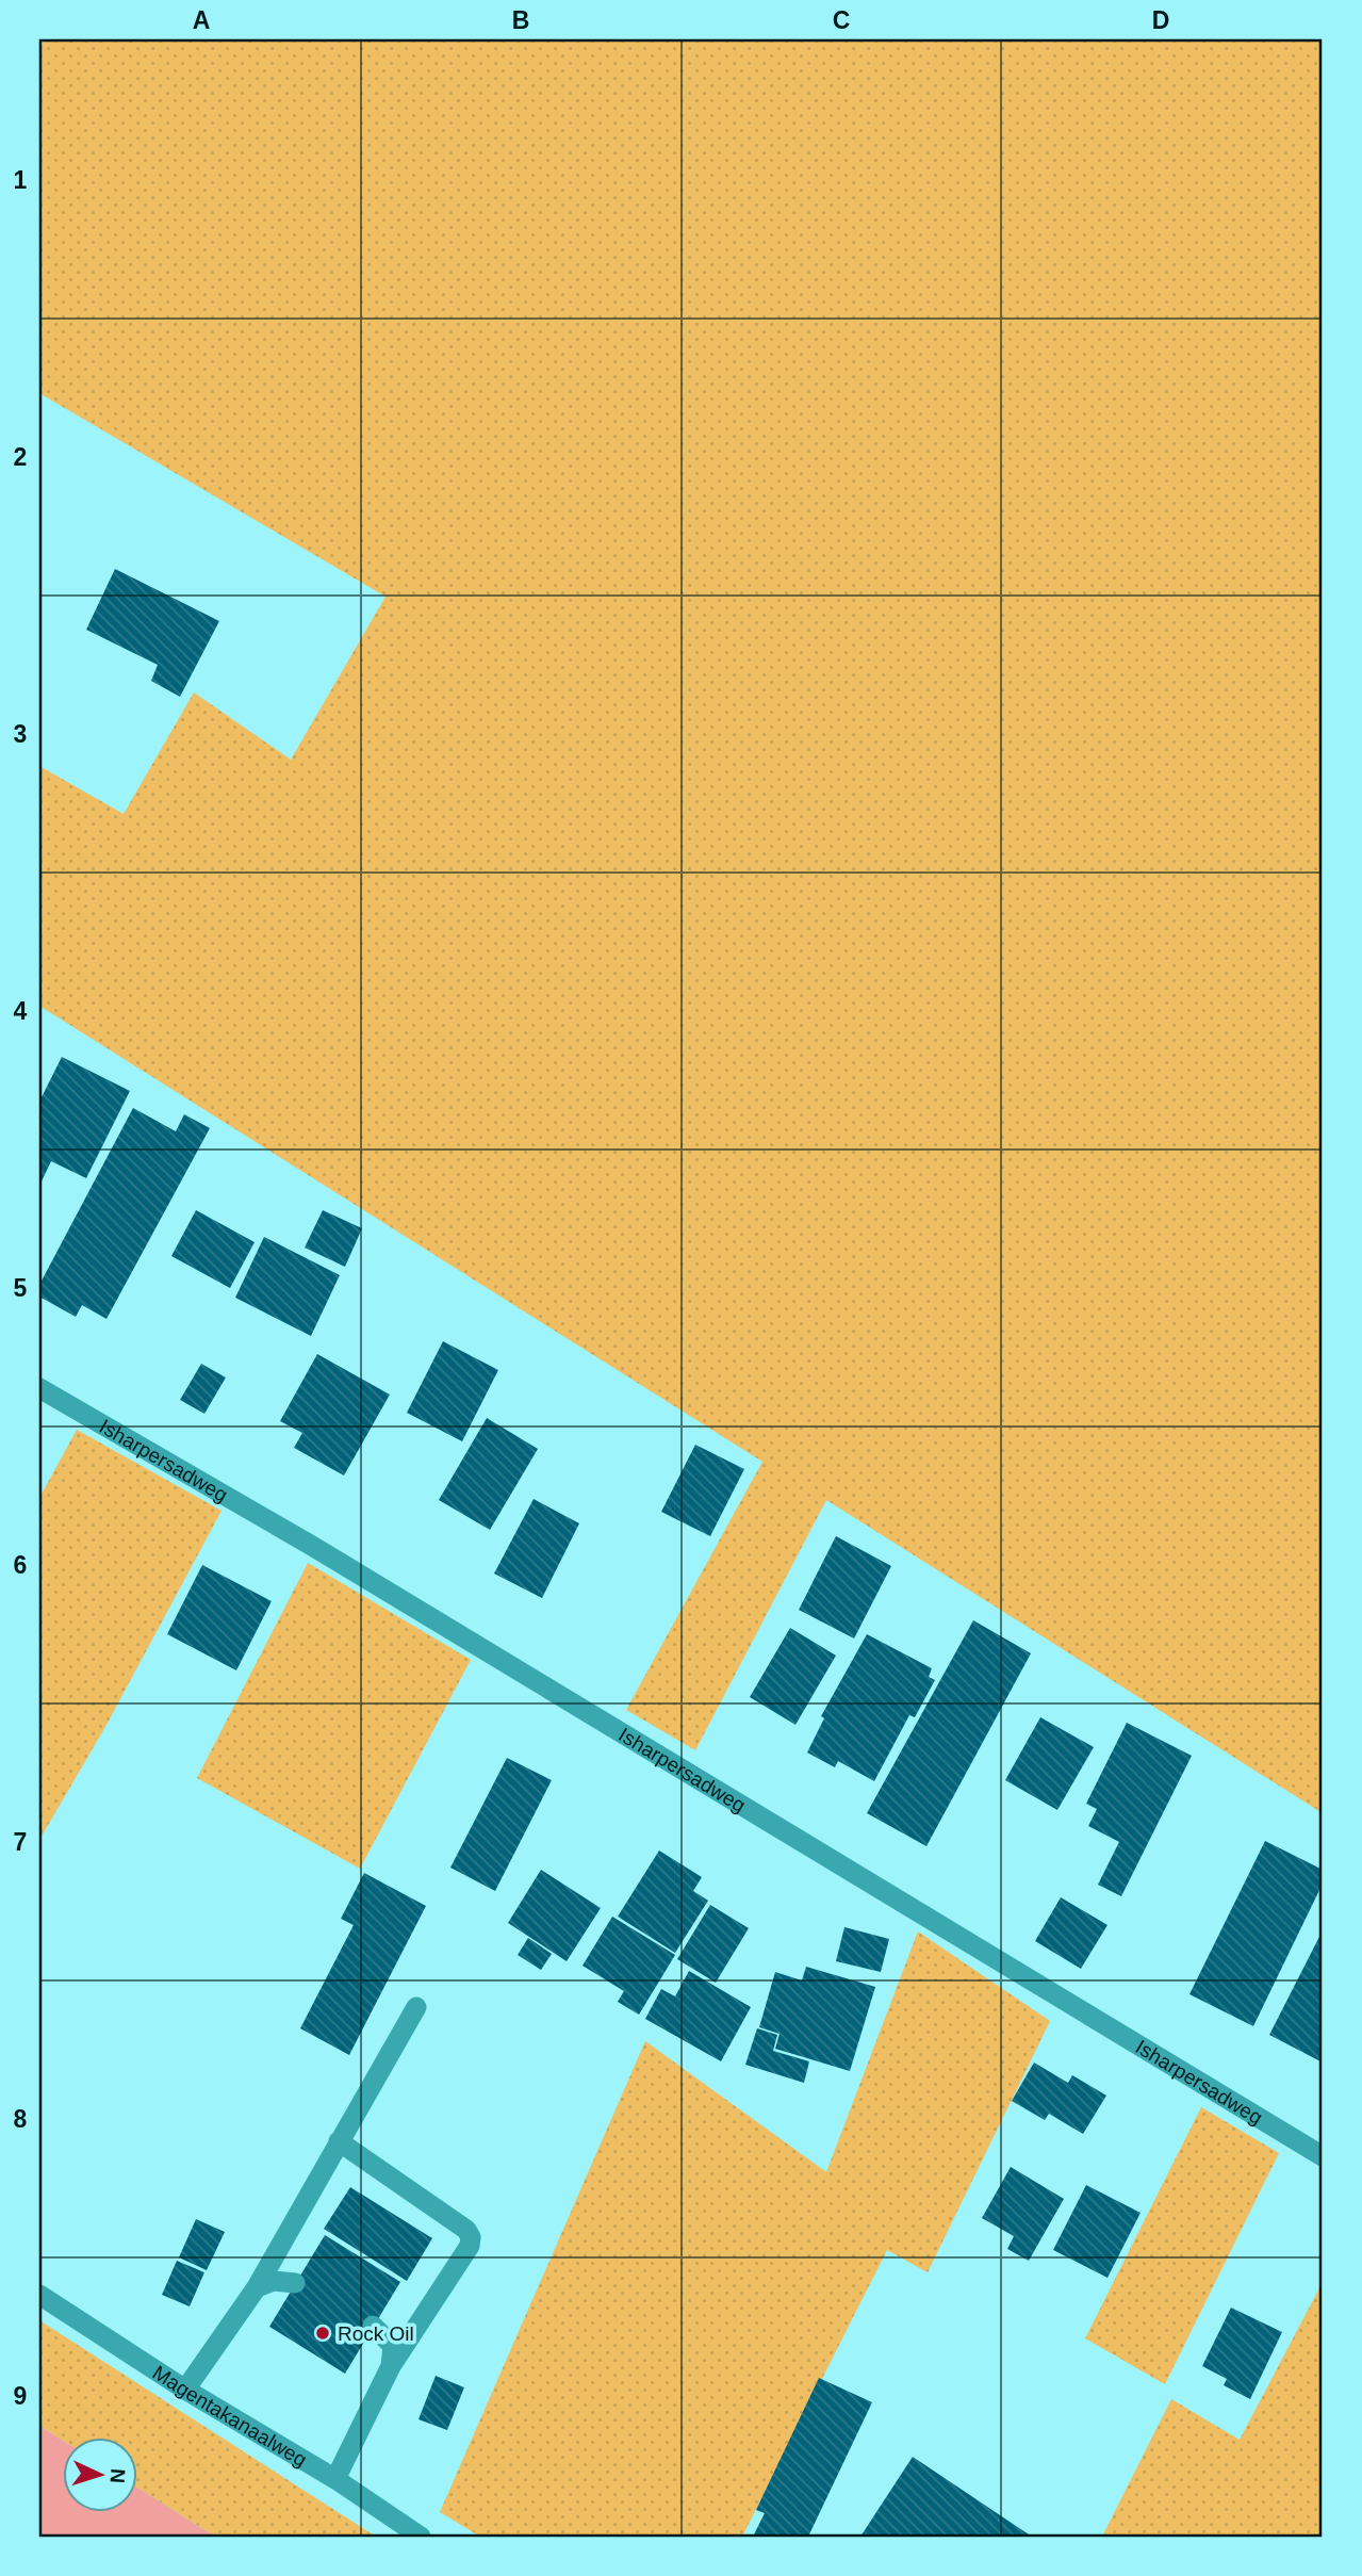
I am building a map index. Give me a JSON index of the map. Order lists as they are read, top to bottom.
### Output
{
  "streets": {
    "street": ["Isharpersadweg", "Magentakanaalweg"]
  },
  "places": ["Rock Oil"],
  "north": "right",
  "grid": {
    "columns": [
      "A",
      "B",
      "C",
      "D"
    ],
    "rows": [
      "1",
      "2",
      "3",
      "4",
      "5",
      "6",
      "7",
      "8",
      "9"
    ]
  }
}
